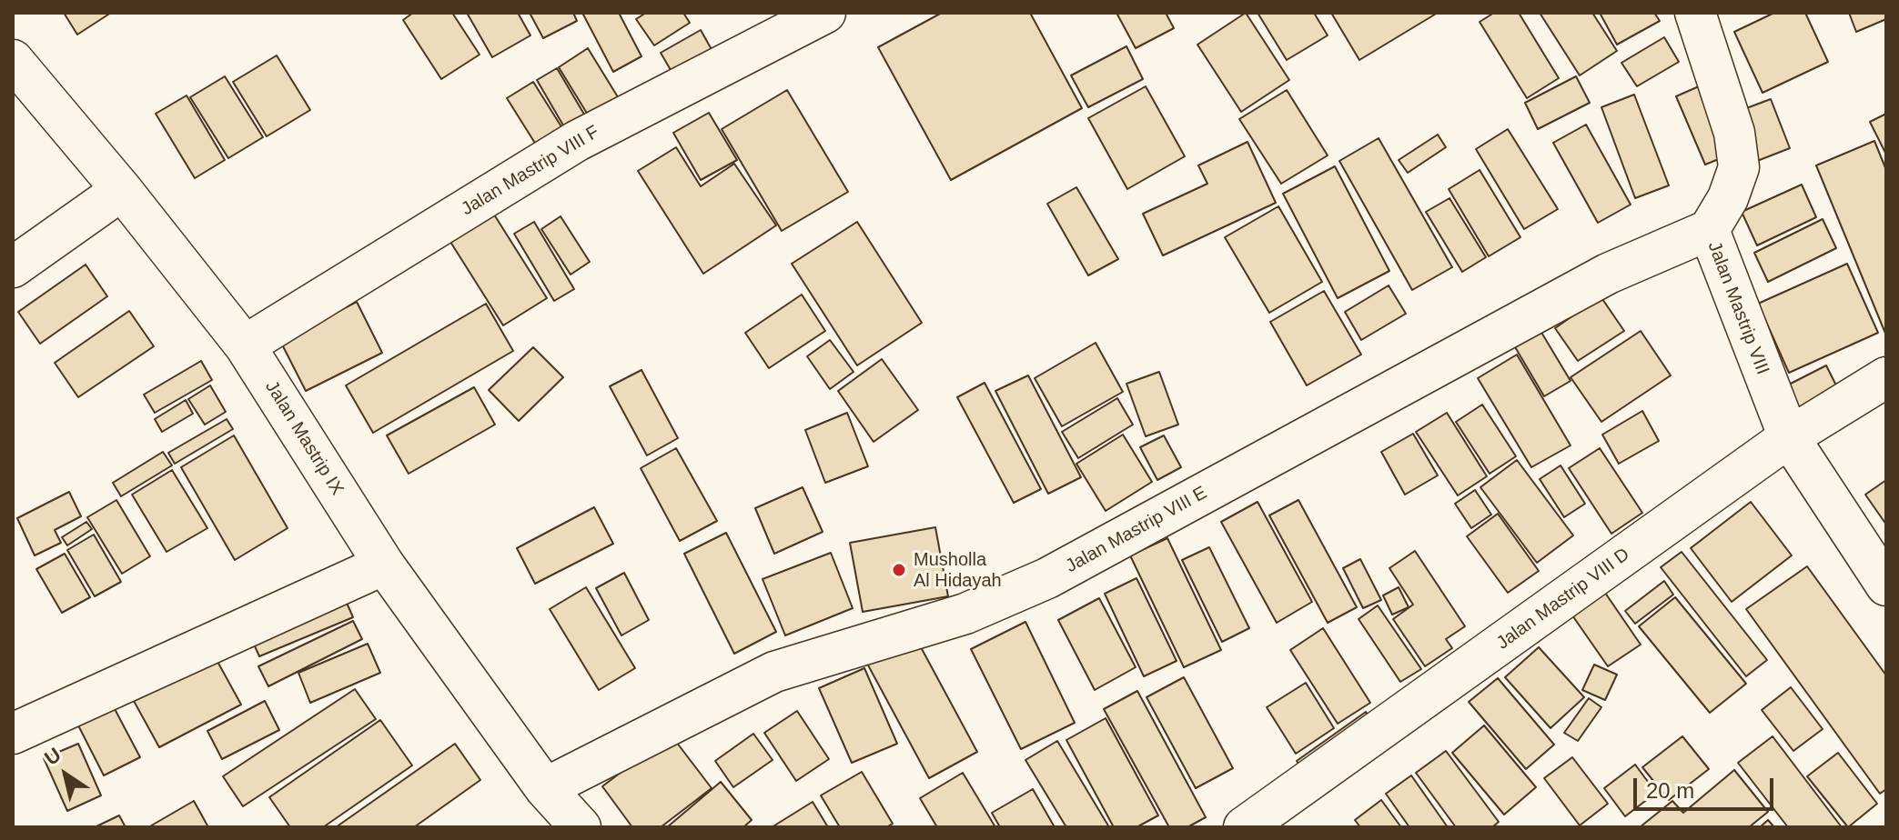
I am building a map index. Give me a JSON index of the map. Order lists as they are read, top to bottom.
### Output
{
  "streets": {
    "street": [
      "Jalan Mastrip VIII F",
      "Jalan Mastrip VIII",
      "Jalan Mastrip IX",
      "Jalan Mastrip VIII E",
      "Jalan Mastrip VIII D"
    ]
  },
  "crossings": [
    ["Jalan Mastrip VIII F", "Jalan Mastrip IX"],
    ["Jalan Mastrip VIII", "Jalan Mastrip VIII E"],
    ["Jalan Mastrip VIII", "Jalan Mastrip VIII D"],
    ["Jalan Mastrip IX", "Jalan Mastrip VIII E"]
  ],
  "places": ["Musholla Al Hidayah"],
  "scale_bar": "20 m",
  "north": "top left"
}
